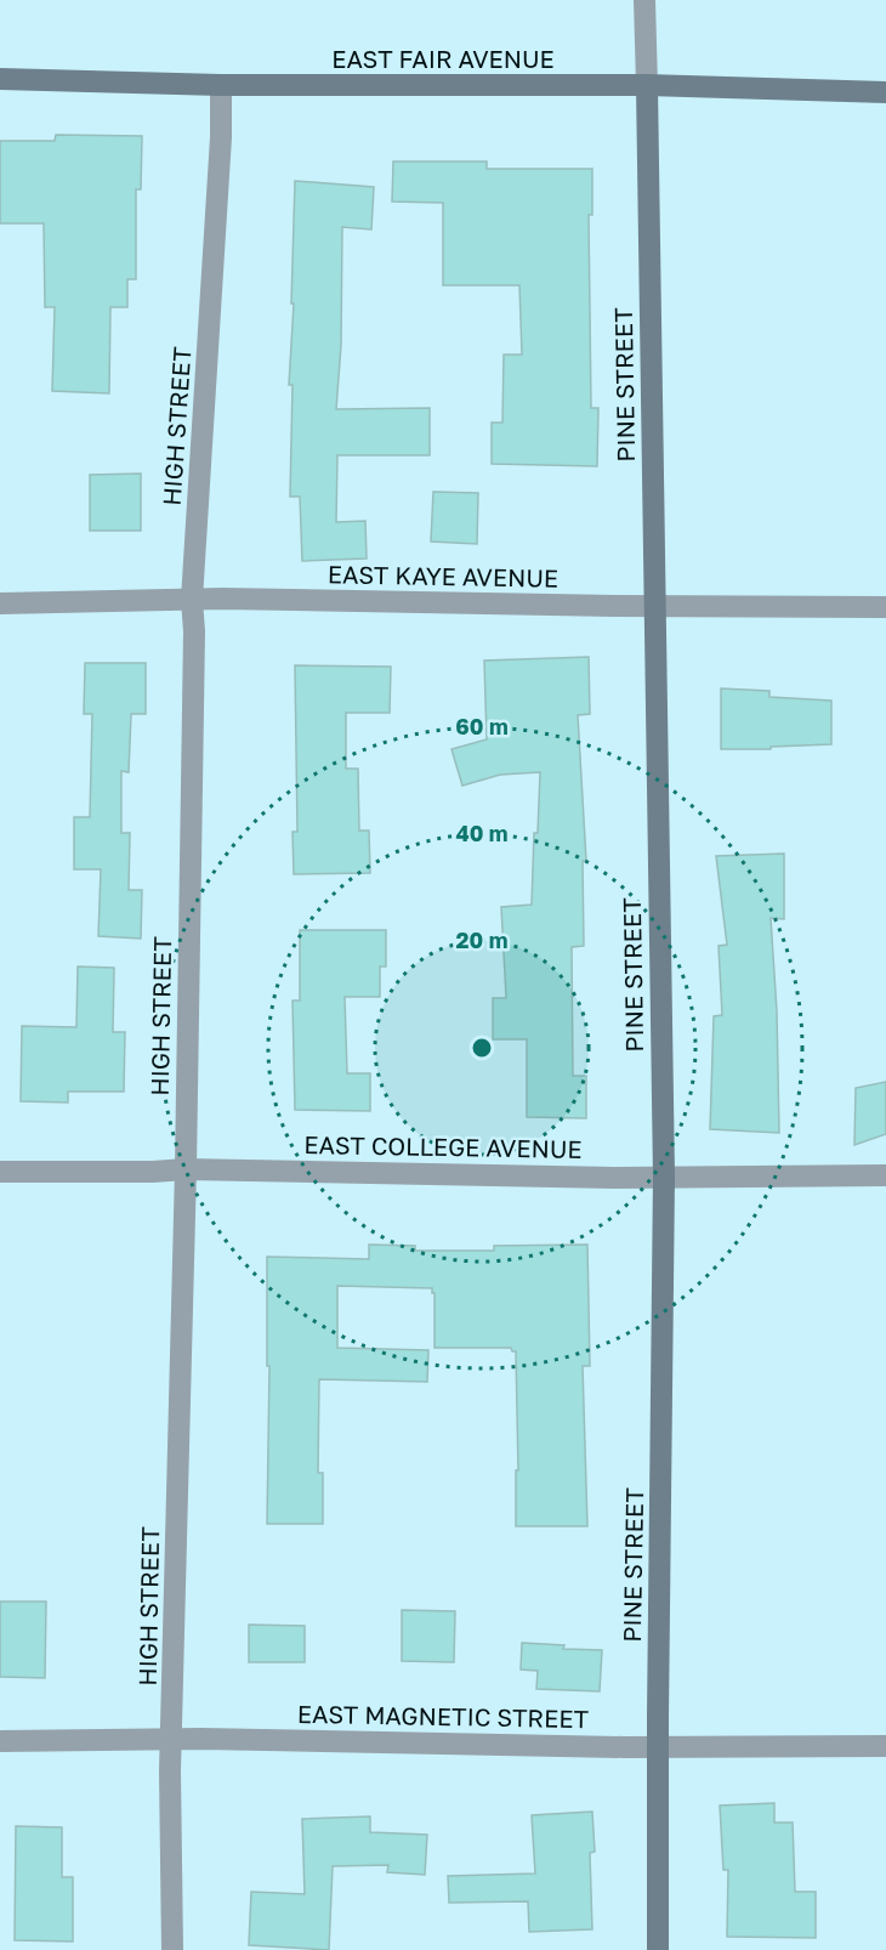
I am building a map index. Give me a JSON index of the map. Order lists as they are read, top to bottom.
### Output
{
  "streets": {
    "street": [
      "EAST FAIR AVENUE",
      "PINE STREET",
      "HIGH STREET",
      "EAST KAYE AVENUE",
      "EAST COLLEGE AVENUE",
      "EAST MAGNETIC STREET"
    ]
  },
  "crossings": [
    ["EAST FAIR AVENUE", "PINE STREET"],
    ["EAST FAIR AVENUE", "HIGH STREET"],
    ["PINE STREET", "EAST KAYE AVENUE"],
    ["PINE STREET", "EAST COLLEGE AVENUE"],
    ["PINE STREET", "EAST MAGNETIC STREET"],
    ["HIGH STREET", "EAST KAYE AVENUE"],
    ["HIGH STREET", "EAST COLLEGE AVENUE"],
    ["HIGH STREET", "EAST MAGNETIC STREET"]
  ],
  "rings": ["60 m", "40 m", "20 m"]
}
